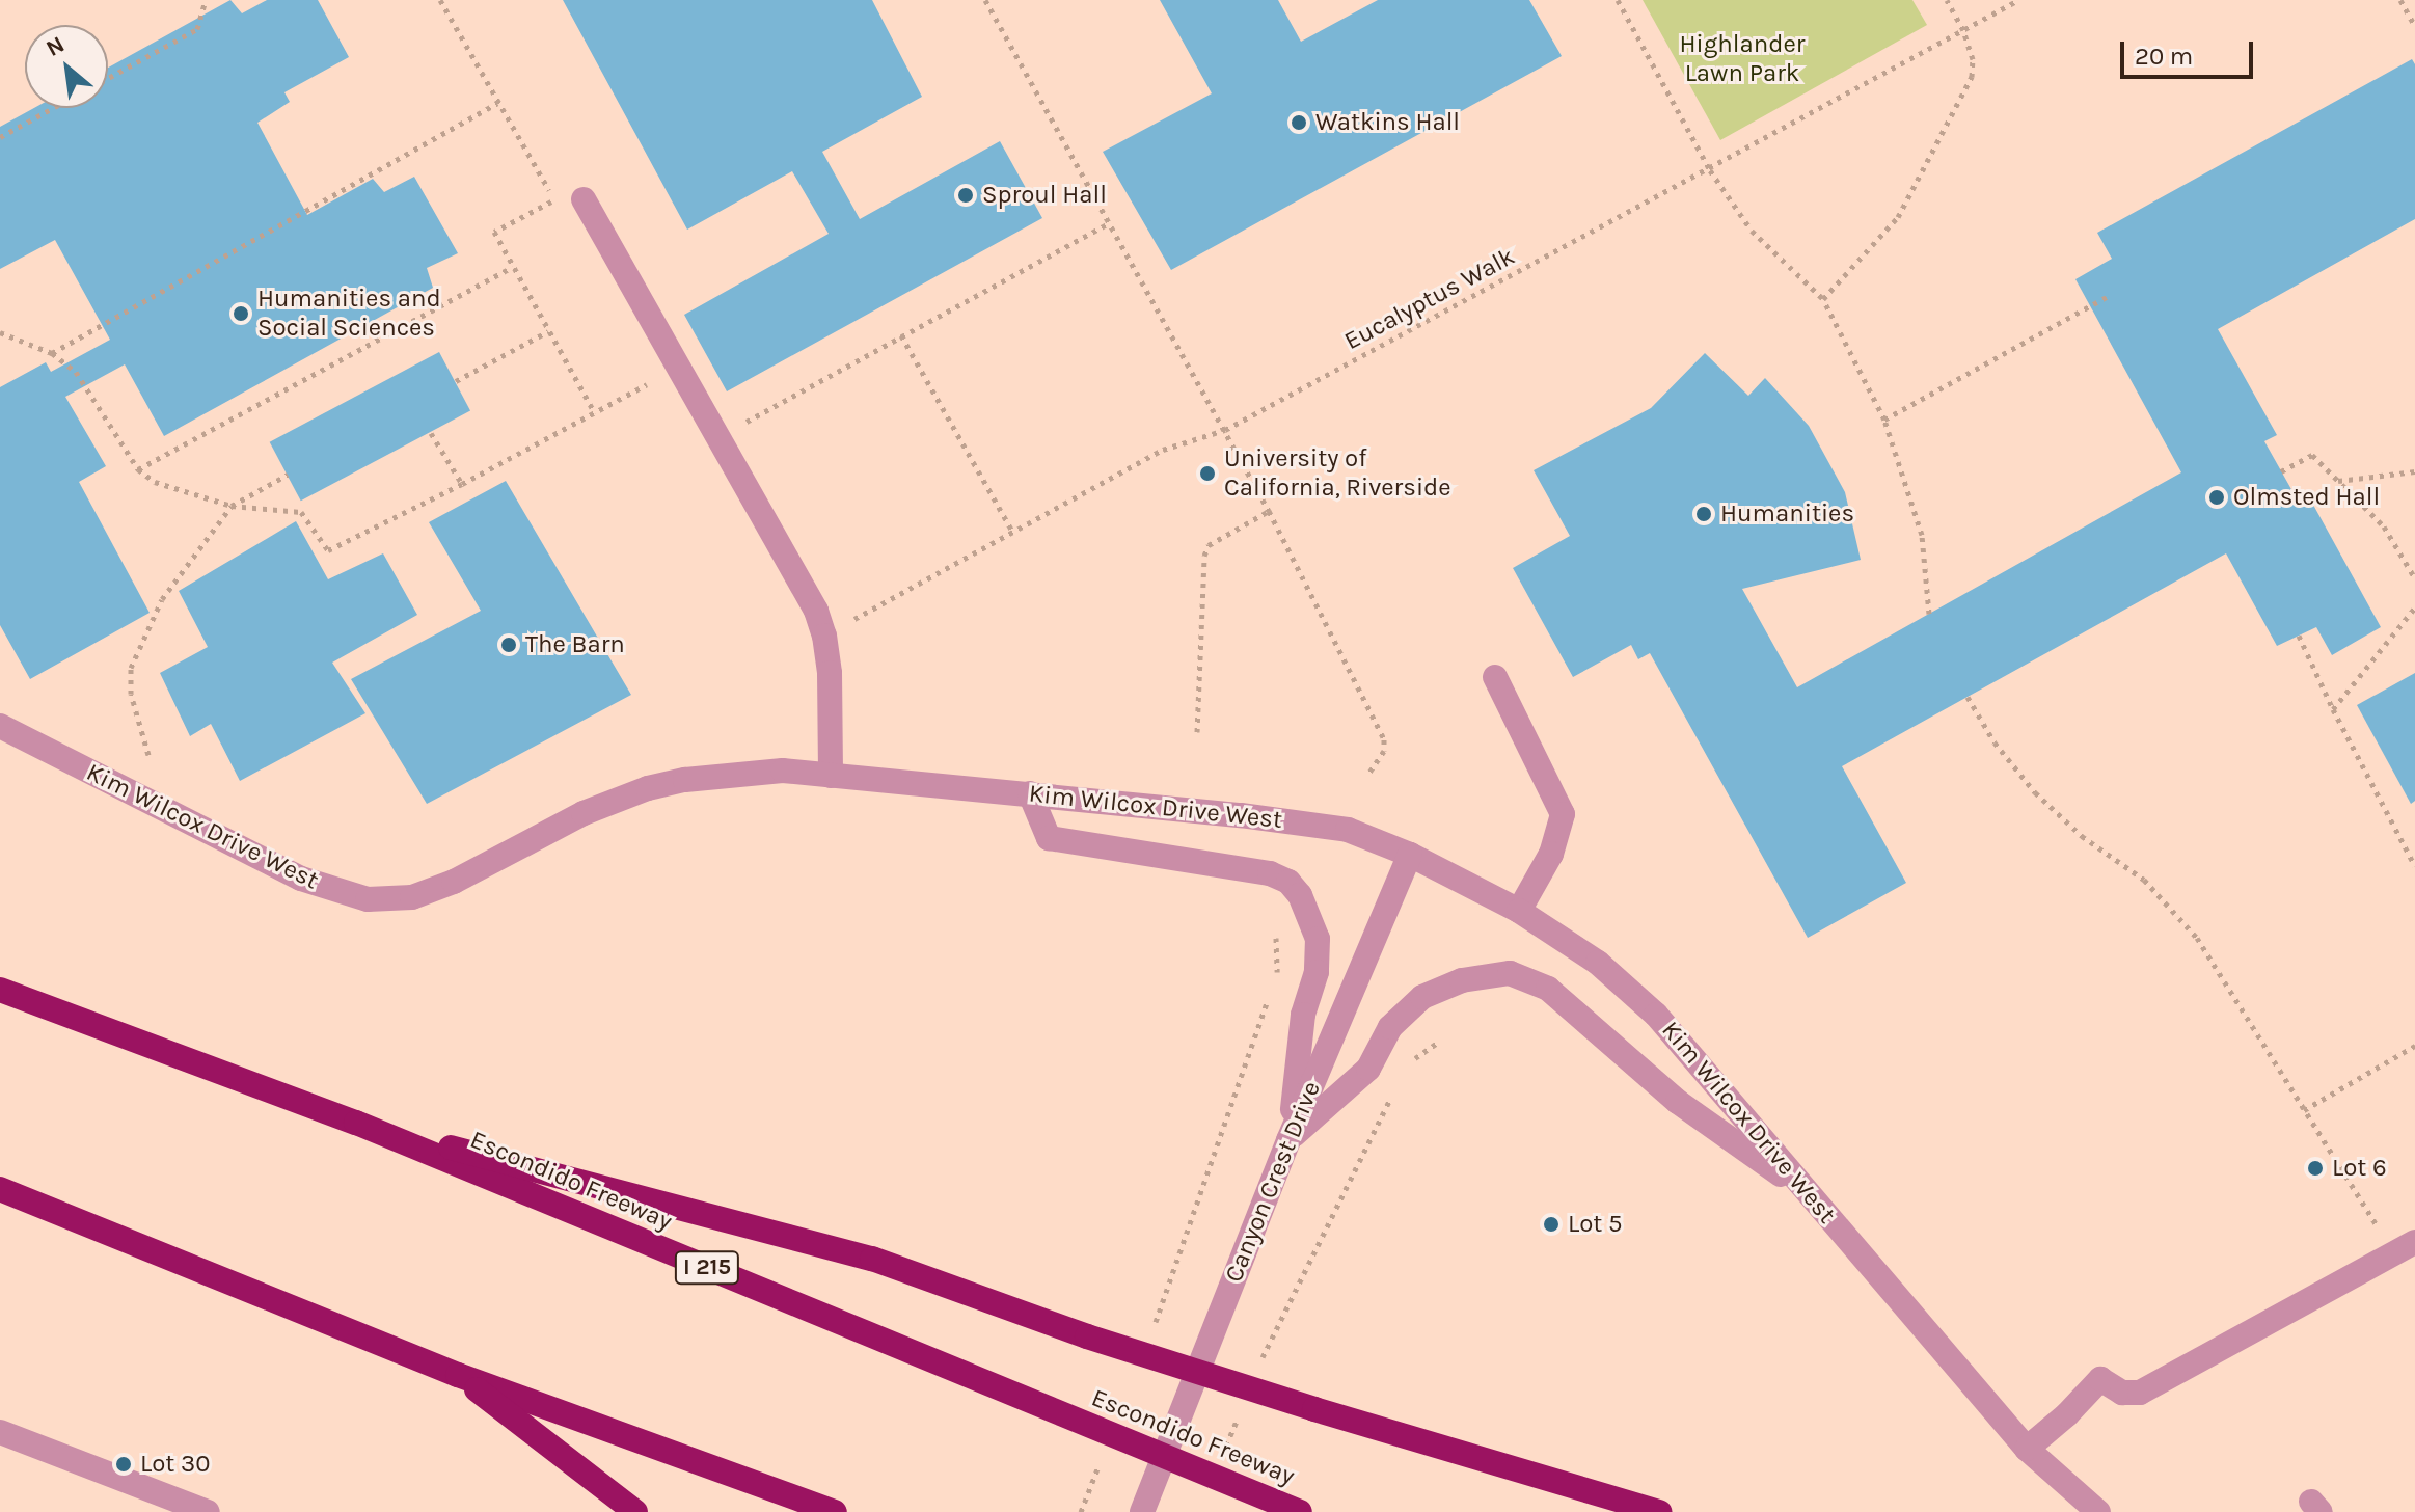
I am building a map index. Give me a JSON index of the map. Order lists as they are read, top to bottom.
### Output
{
  "streets": {
    "highway": ["Escondido Freeway", "I 215"],
    "street": ["Kim Wilcox Drive West", "Canyon Crest Drive"],
    "path": ["Eucalyptus Walk"]
  },
  "crossings": [
    ["Kim Wilcox Drive West", "Canyon Crest Drive"]
  ],
  "parks": ["Highlander Lawn Park"],
  "places": [
    "Watkins Hall",
    "Sproul Hall",
    "Humanities and Social Sciences",
    "University of California, Riverside",
    "Olmsted Hall",
    "Humanities",
    "The Barn",
    "Lot 6",
    "Lot 5",
    "Lot 30"
  ],
  "scale_bar": "20 m",
  "north": "top left"
}
